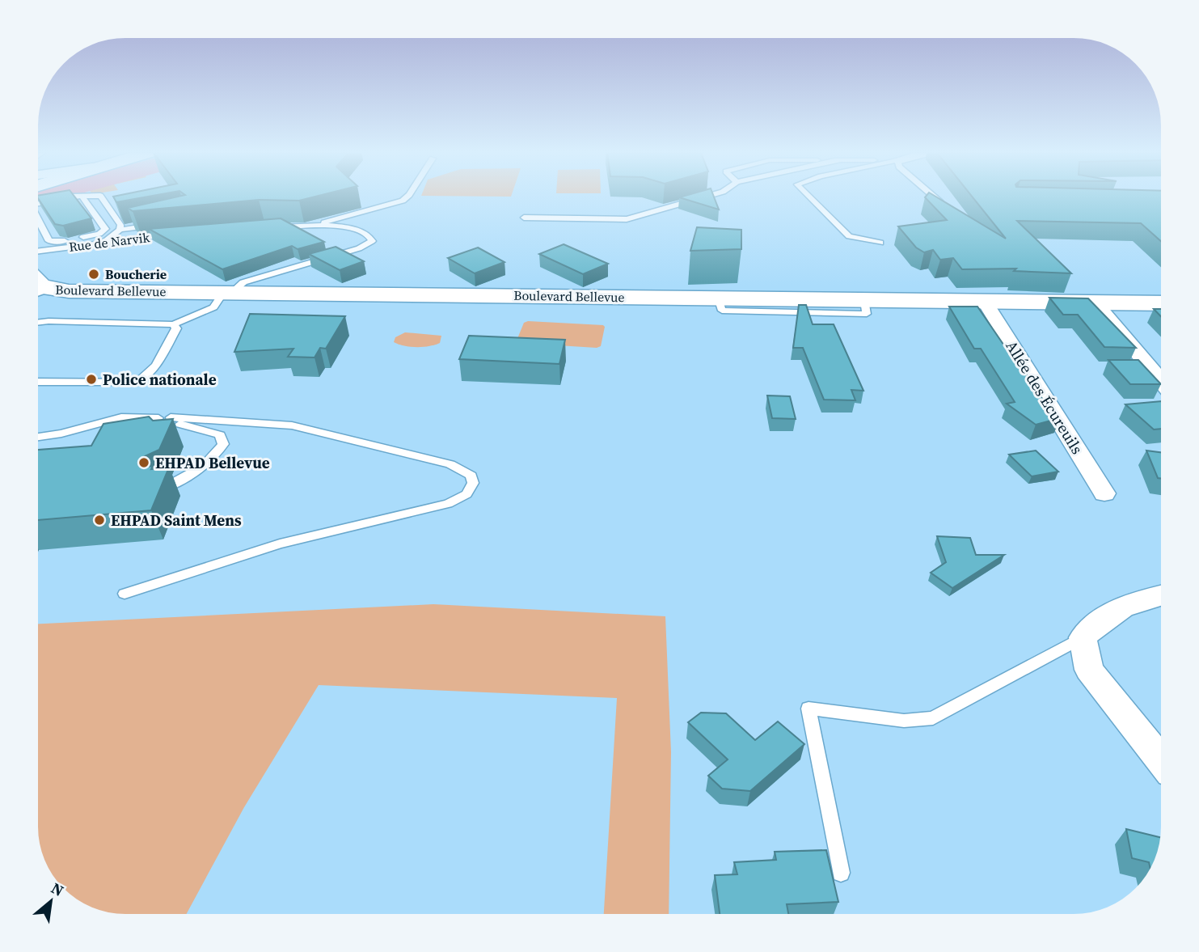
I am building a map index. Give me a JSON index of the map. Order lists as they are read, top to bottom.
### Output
{
  "streets": {
    "street": ["Boulevard Bellevue", "Allée des Écureuils"],
    "lane": ["Rue de Narvik"]
  },
  "crossings": [
    ["Boulevard Bellevue", "Allée des Écureuils"]
  ],
  "places": [
    "Boucherie",
    "Police nationale",
    "EHPAD Bellevue",
    "EHPAD Saint Mens"
  ],
  "north": "top right"
}
